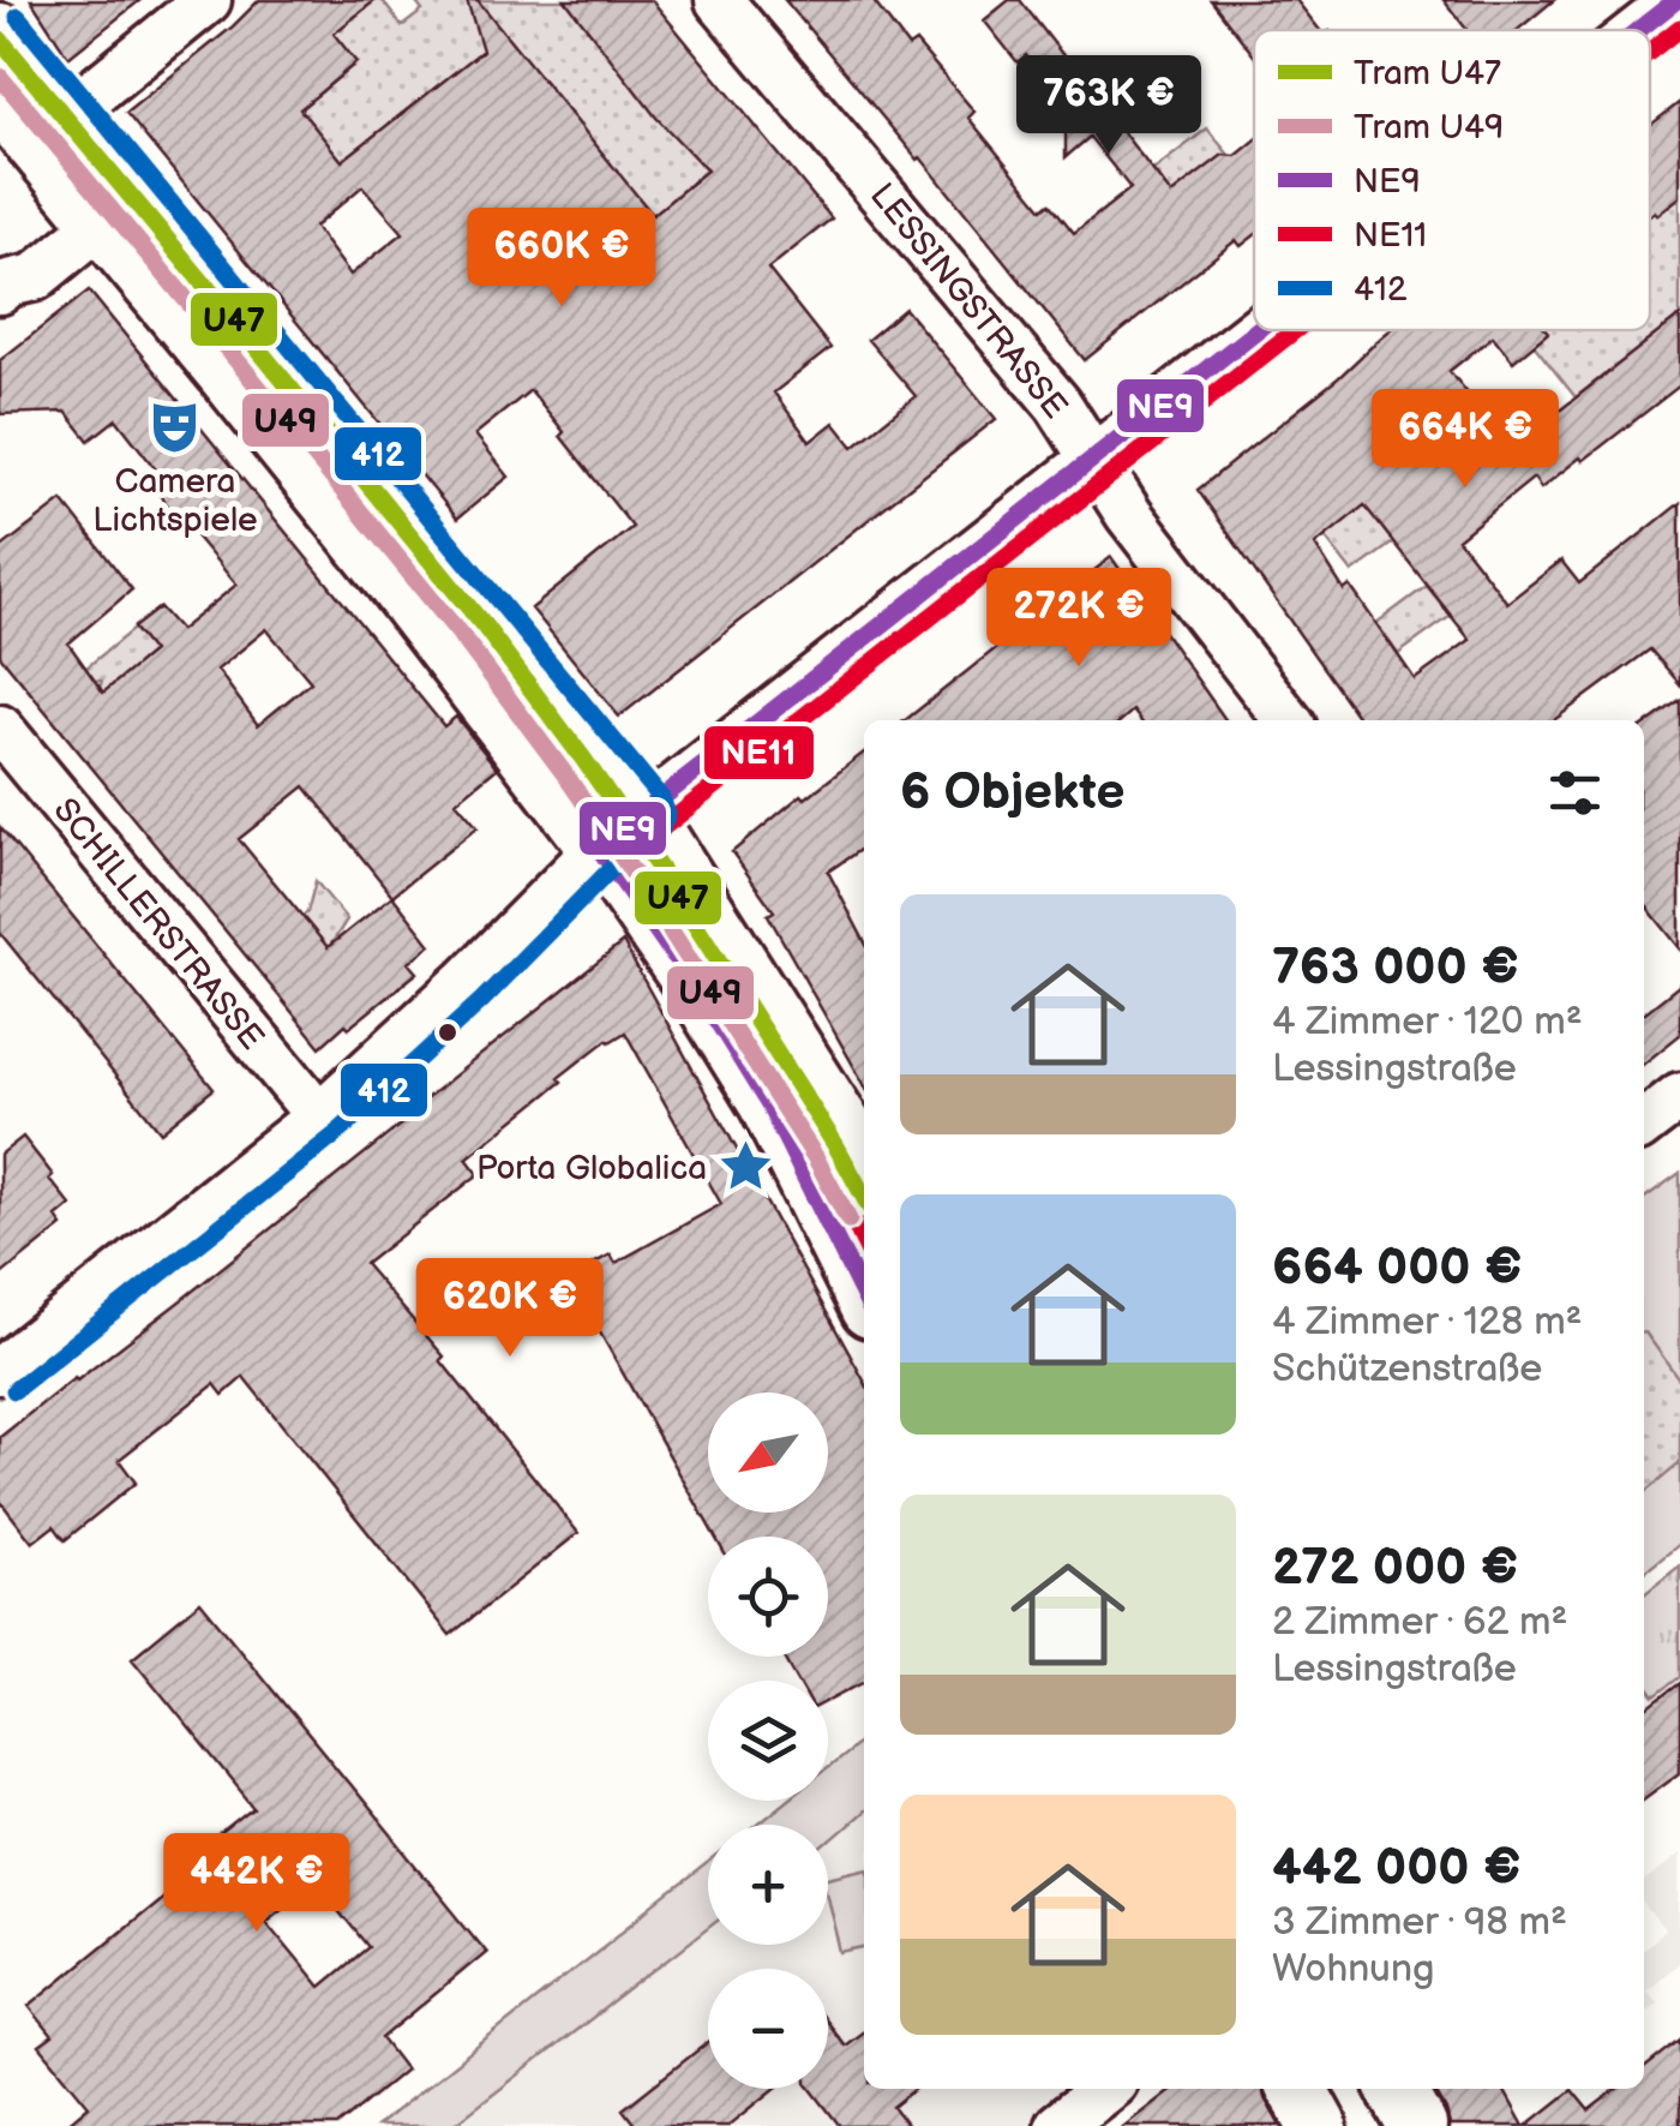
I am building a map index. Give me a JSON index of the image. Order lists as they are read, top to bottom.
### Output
{
  "streets": {
    "street": ["LESSINGSTRASSE", "SCHILLERSTRASSE"]
  },
  "places": {
    "theatre": ["Camera Lichtspiele"],
    "place": ["Porta Globalica"]
  },
  "lines": [
    "transit line NE9",
    "transit line 412",
    "transit line NE11",
    "tram line U47",
    "tram line U49"
  ],
  "legend": [
    "Tram U47",
    "Tram U49",
    "NE9",
    "NE11",
    "412"
  ],
  "north": "bottom left",
  "page": {
    "price": [
      "763K €",
      "660K €",
      "664K €",
      "272K €",
      "620K €",
      "442K €"
    ],
    "heading": "6 Objekte",
    "list": [
      {
        "name": "763 000 €",
        "note": "4 Zimmer · 120 m² · Lessingstraße"
      },
      {
        "name": "664 000 €",
        "note": "4 Zimmer · 128 m² · Schützenstraße"
      },
      {
        "name": "272 000 €",
        "note": "2 Zimmer · 62 m² · Lessingstraße"
      },
      {
        "name": "442 000 €",
        "note": "3 Zimmer · 98 m² · Wohnung"
      }
    ],
    "map_buttons": ["+", "−"]
  }
}
